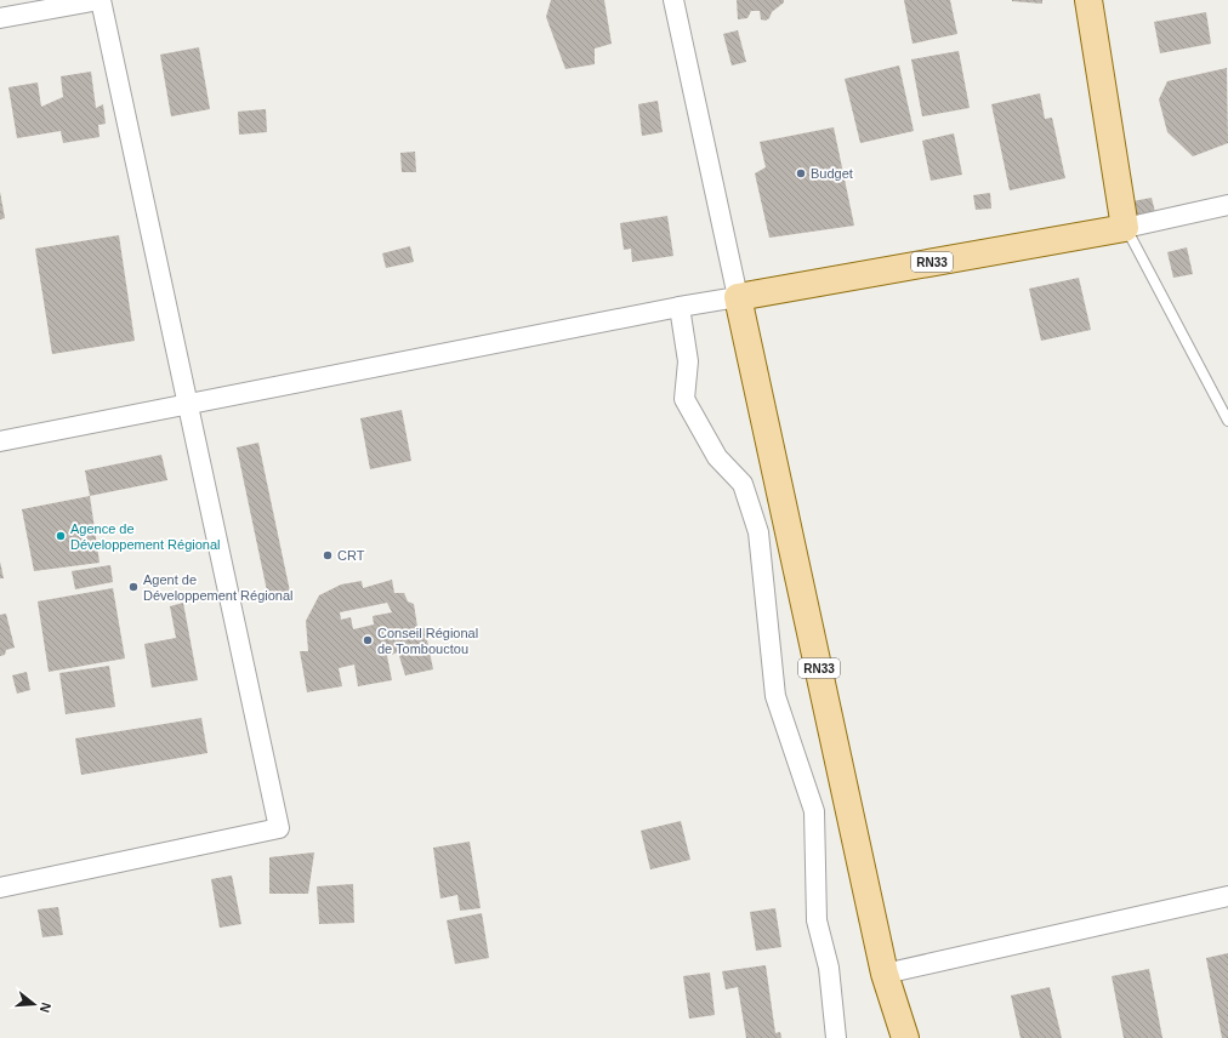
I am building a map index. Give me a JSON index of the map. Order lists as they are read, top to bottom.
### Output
{
  "streets": {
    "main road": ["RN33"]
  },
  "places": [
    "Budget",
    "Agence de Développement Régional",
    "CRT",
    "Agent de Développement Régional",
    "Conseil Régional de Tombouctou"
  ],
  "north": "right"
}
